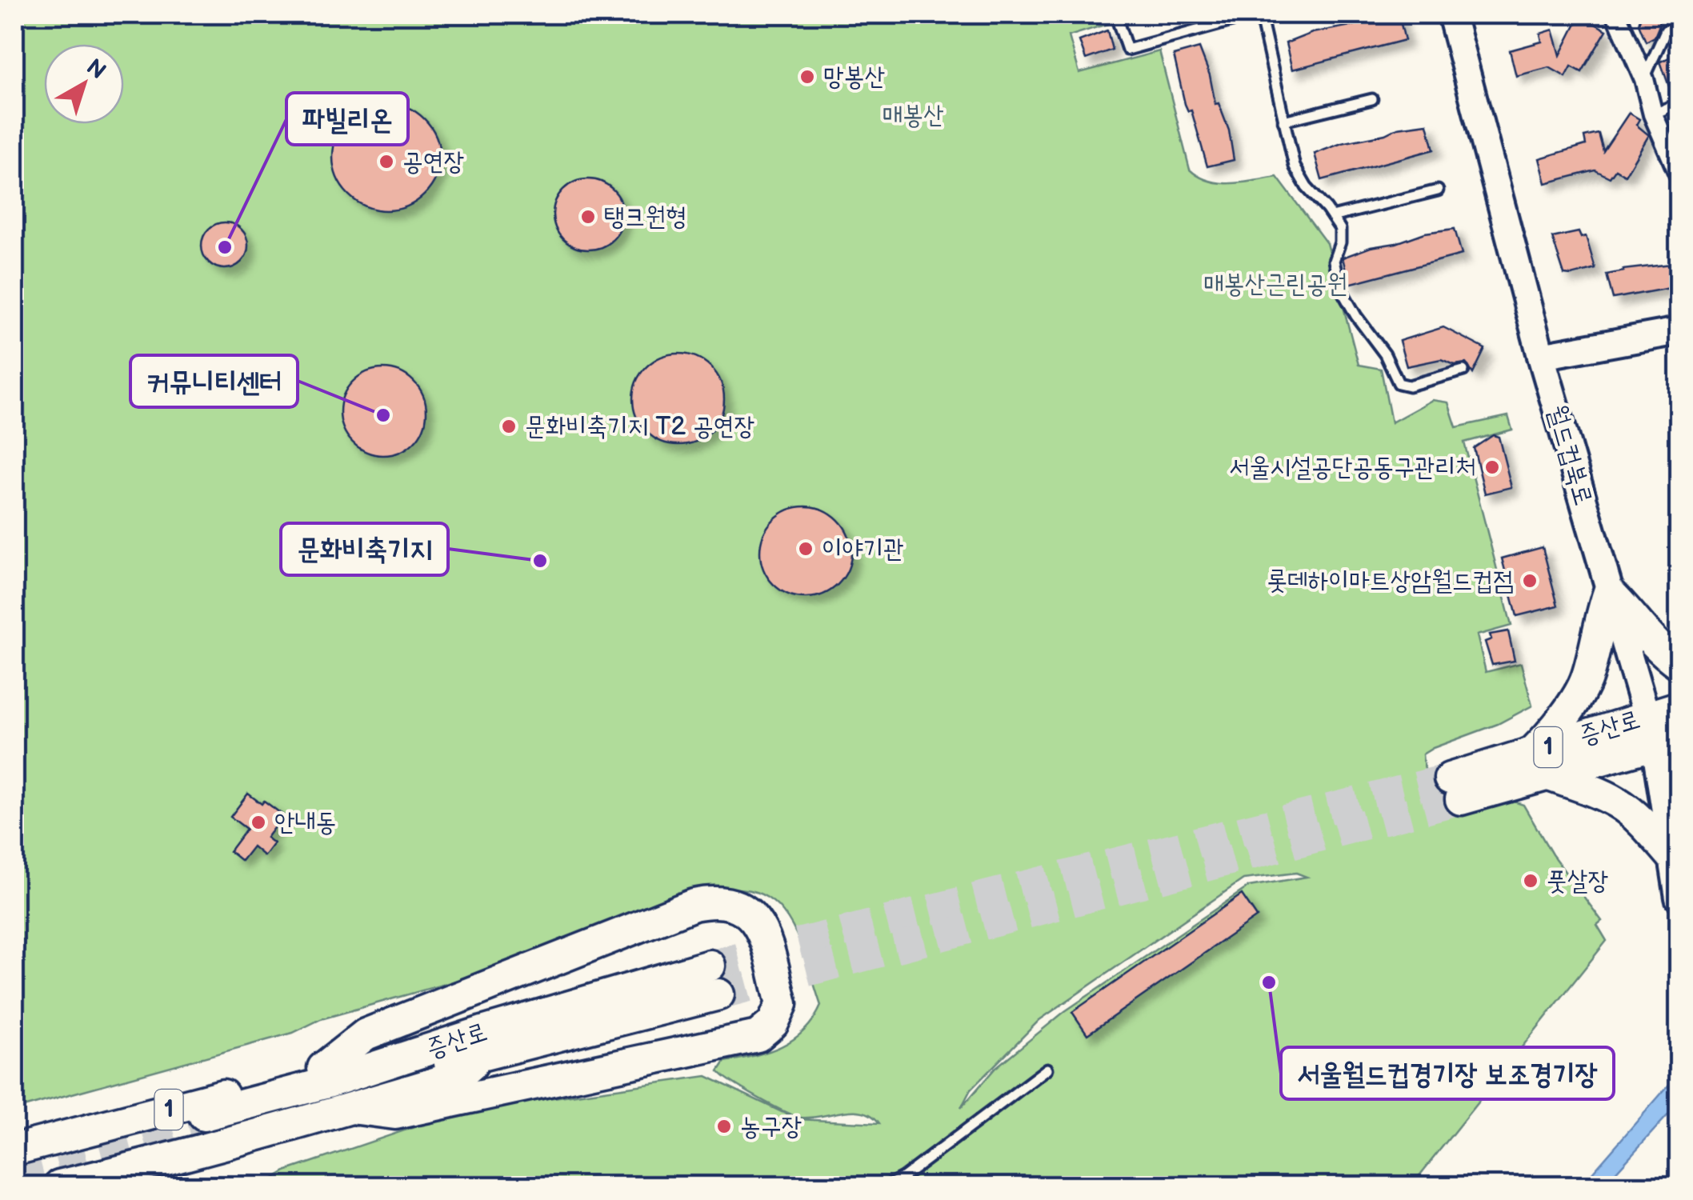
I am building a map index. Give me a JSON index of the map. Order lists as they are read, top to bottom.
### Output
{
  "streets": {
    "main road": ["월드컵북로", "증산로", "1"]
  },
  "crossings": [
    ["월드컵북로", "증산로"],
    ["증산로", "1"]
  ],
  "parks": ["매봉산", "매봉산근린공원"],
  "places": [
    "망봉산",
    "공연장",
    "탱크원형",
    "파빌리온",
    "커뮤니티센터",
    "문화비축기지 T2 공연장",
    "서울시설공단공동구관리처",
    "이야기관",
    "문화비축기지",
    "롯데하이마트상암월드컵점",
    "안내동",
    "풋살장",
    "서울월드컵경기장 보조경기장",
    "농구장"
  ],
  "north": "top right"
}
